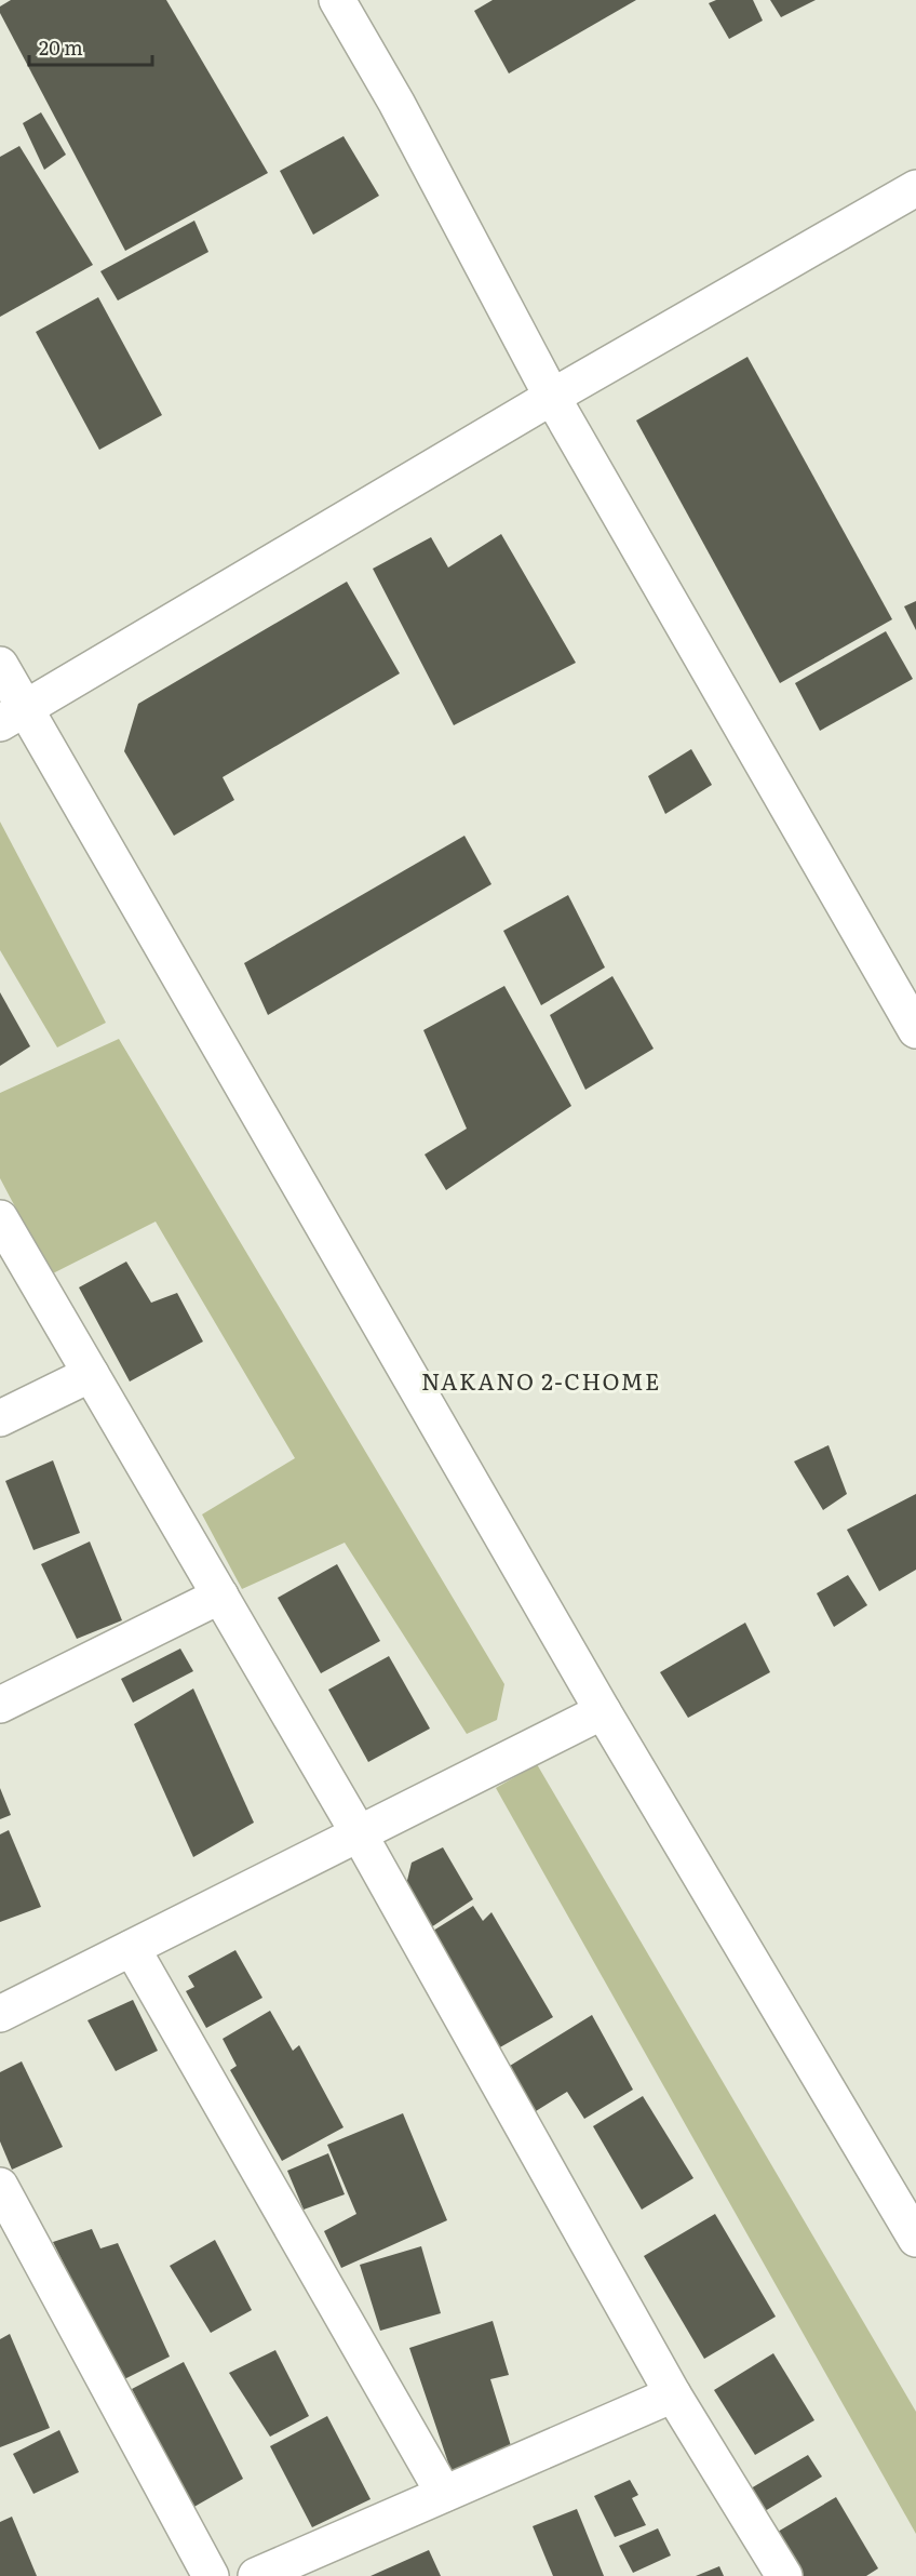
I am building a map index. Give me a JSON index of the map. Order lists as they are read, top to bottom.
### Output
{
  "districts": ["NAKANO 2-CHOME"],
  "scale_bar": "20 m"
}
